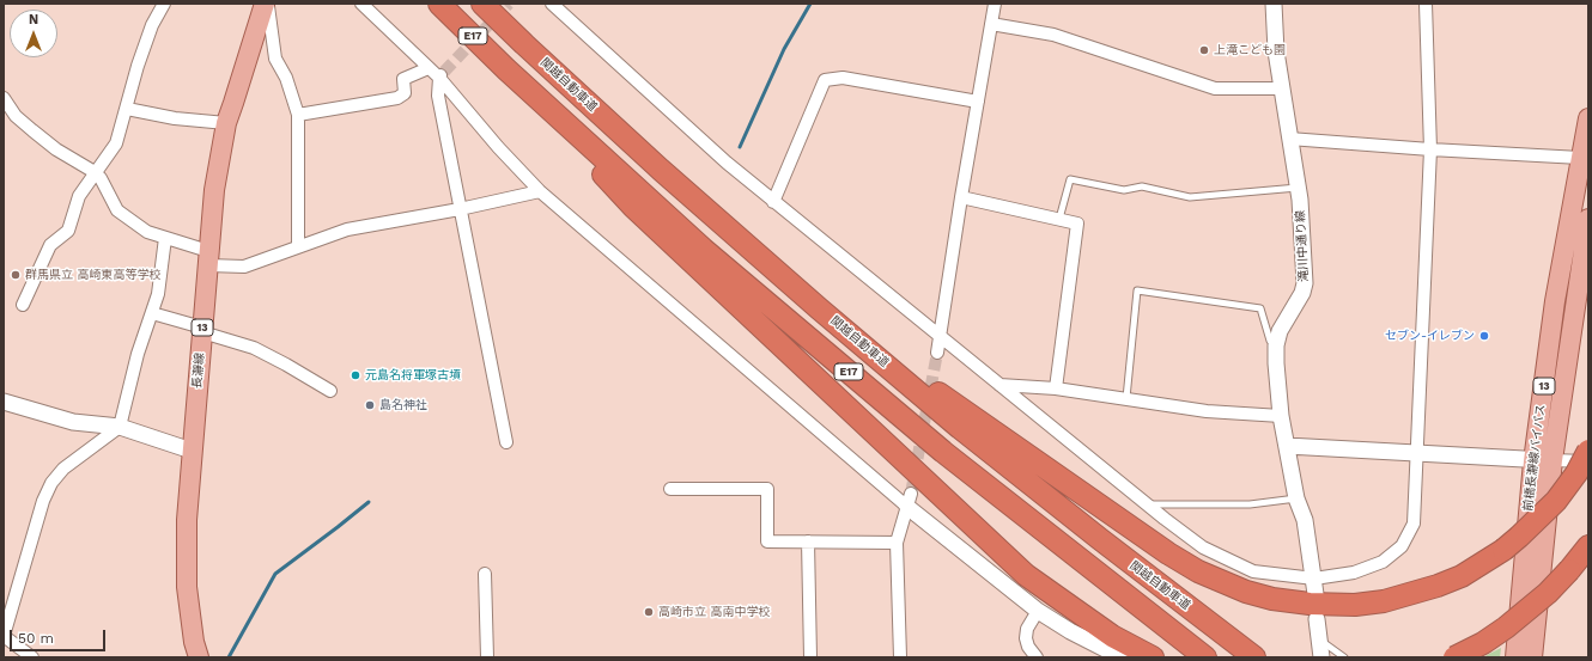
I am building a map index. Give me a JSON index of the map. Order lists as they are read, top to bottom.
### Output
{
  "streets": {
    "highway": ["E17", "関越自動車道"],
    "main road": ["13", "長瀞線", "前橋長瀞線バイパス"],
    "street": ["滝川中通り線"]
  },
  "places": [
    "上滝こども園",
    "群馬県立 高崎東高等学校",
    "セブン-イレブン",
    "元島名将軍塚古墳",
    "島名神社",
    "高崎市立 高南中学校"
  ],
  "scale_bar": "50 m",
  "north": "top"
}
